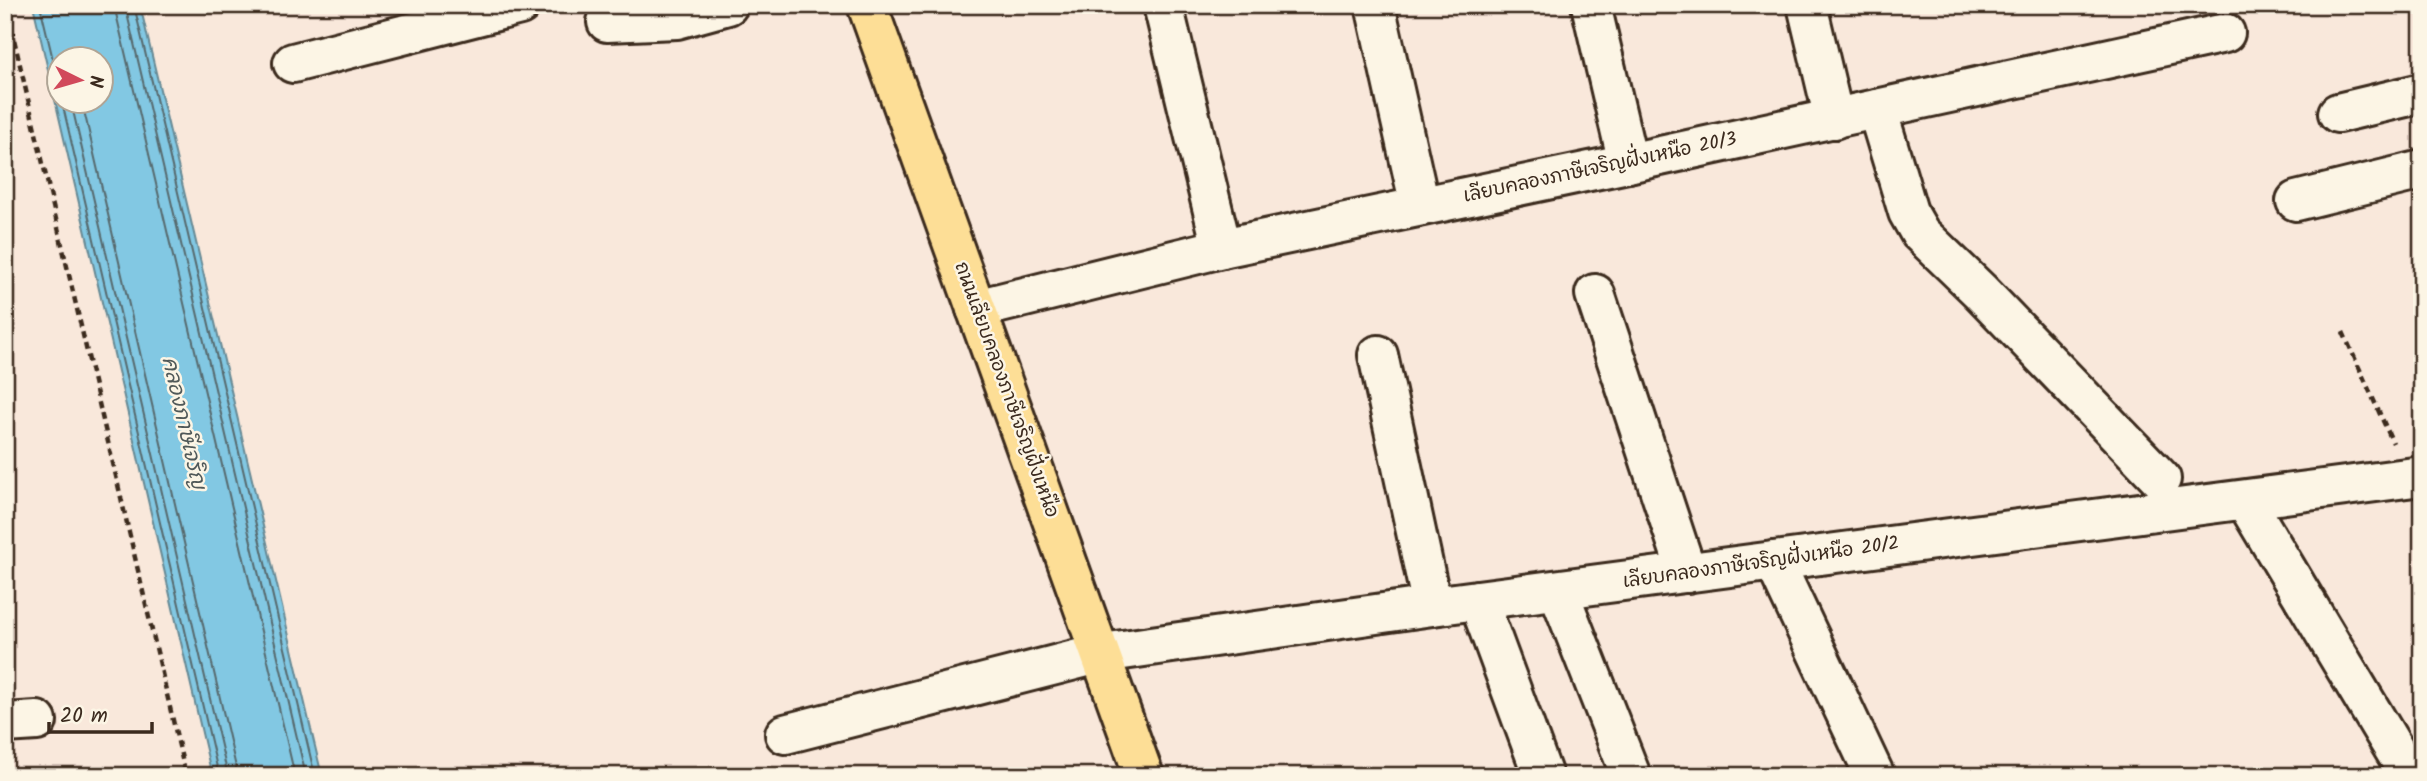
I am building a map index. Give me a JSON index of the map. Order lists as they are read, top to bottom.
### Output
{
  "streets": {
    "main road": ["ถนนเลียบคลองภาษีเจริญฝั่งเหนือ"],
    "street": ["เลียบคลองภาษีเจริญฝั่งเหนือ 20/3", "เลียบคลองภาษีเจริญฝั่งเหนือ 20/2"]
  },
  "crossings": [
    ["เลียบคลองภาษีเจริญฝั่งเหนือ 20/3", "ถนนเลียบคลองภาษีเจริญฝั่งเหนือ"],
    ["ถนนเลียบคลองภาษีเจริญฝั่งเหนือ", "เลียบคลองภาษีเจริญฝั่งเหนือ 20/2"]
  ],
  "water": ["คลองภาษีเจริญ"],
  "scale_bar": "20 m",
  "north": "right"
}
